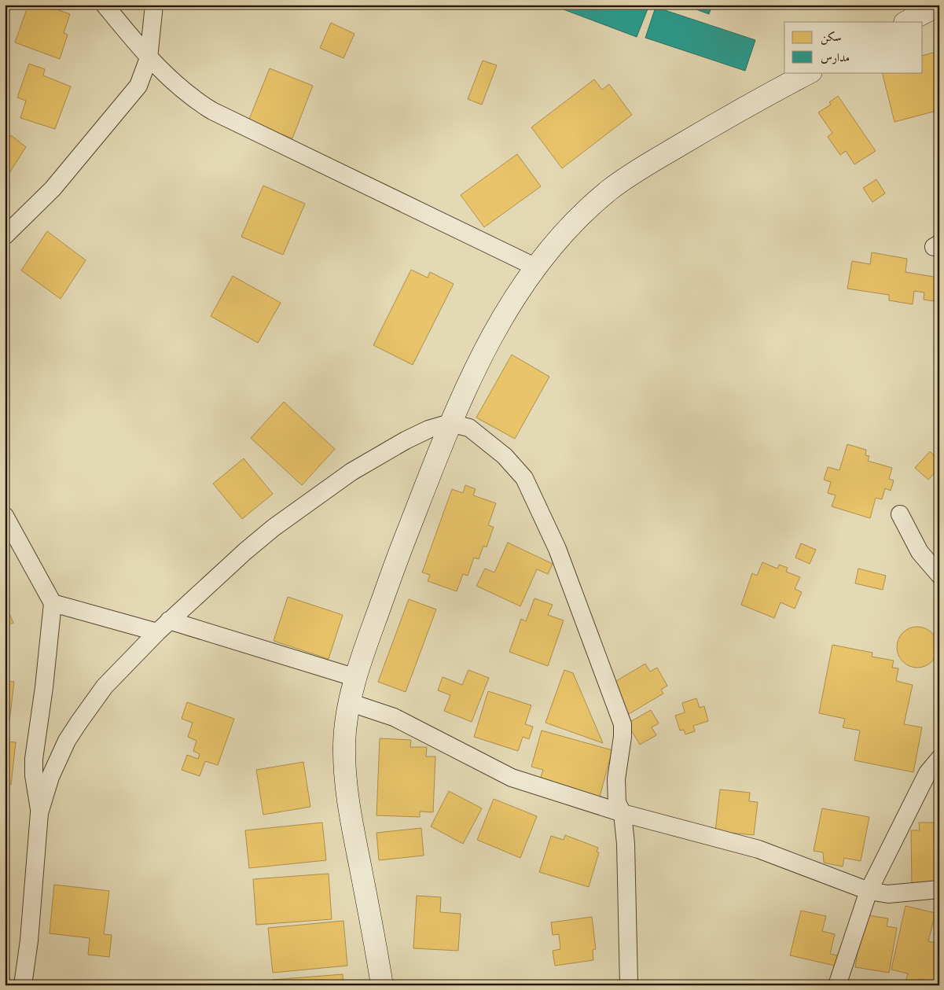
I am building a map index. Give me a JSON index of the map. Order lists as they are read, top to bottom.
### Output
{
  "legend": ["سكن", "مدارس"]
}
